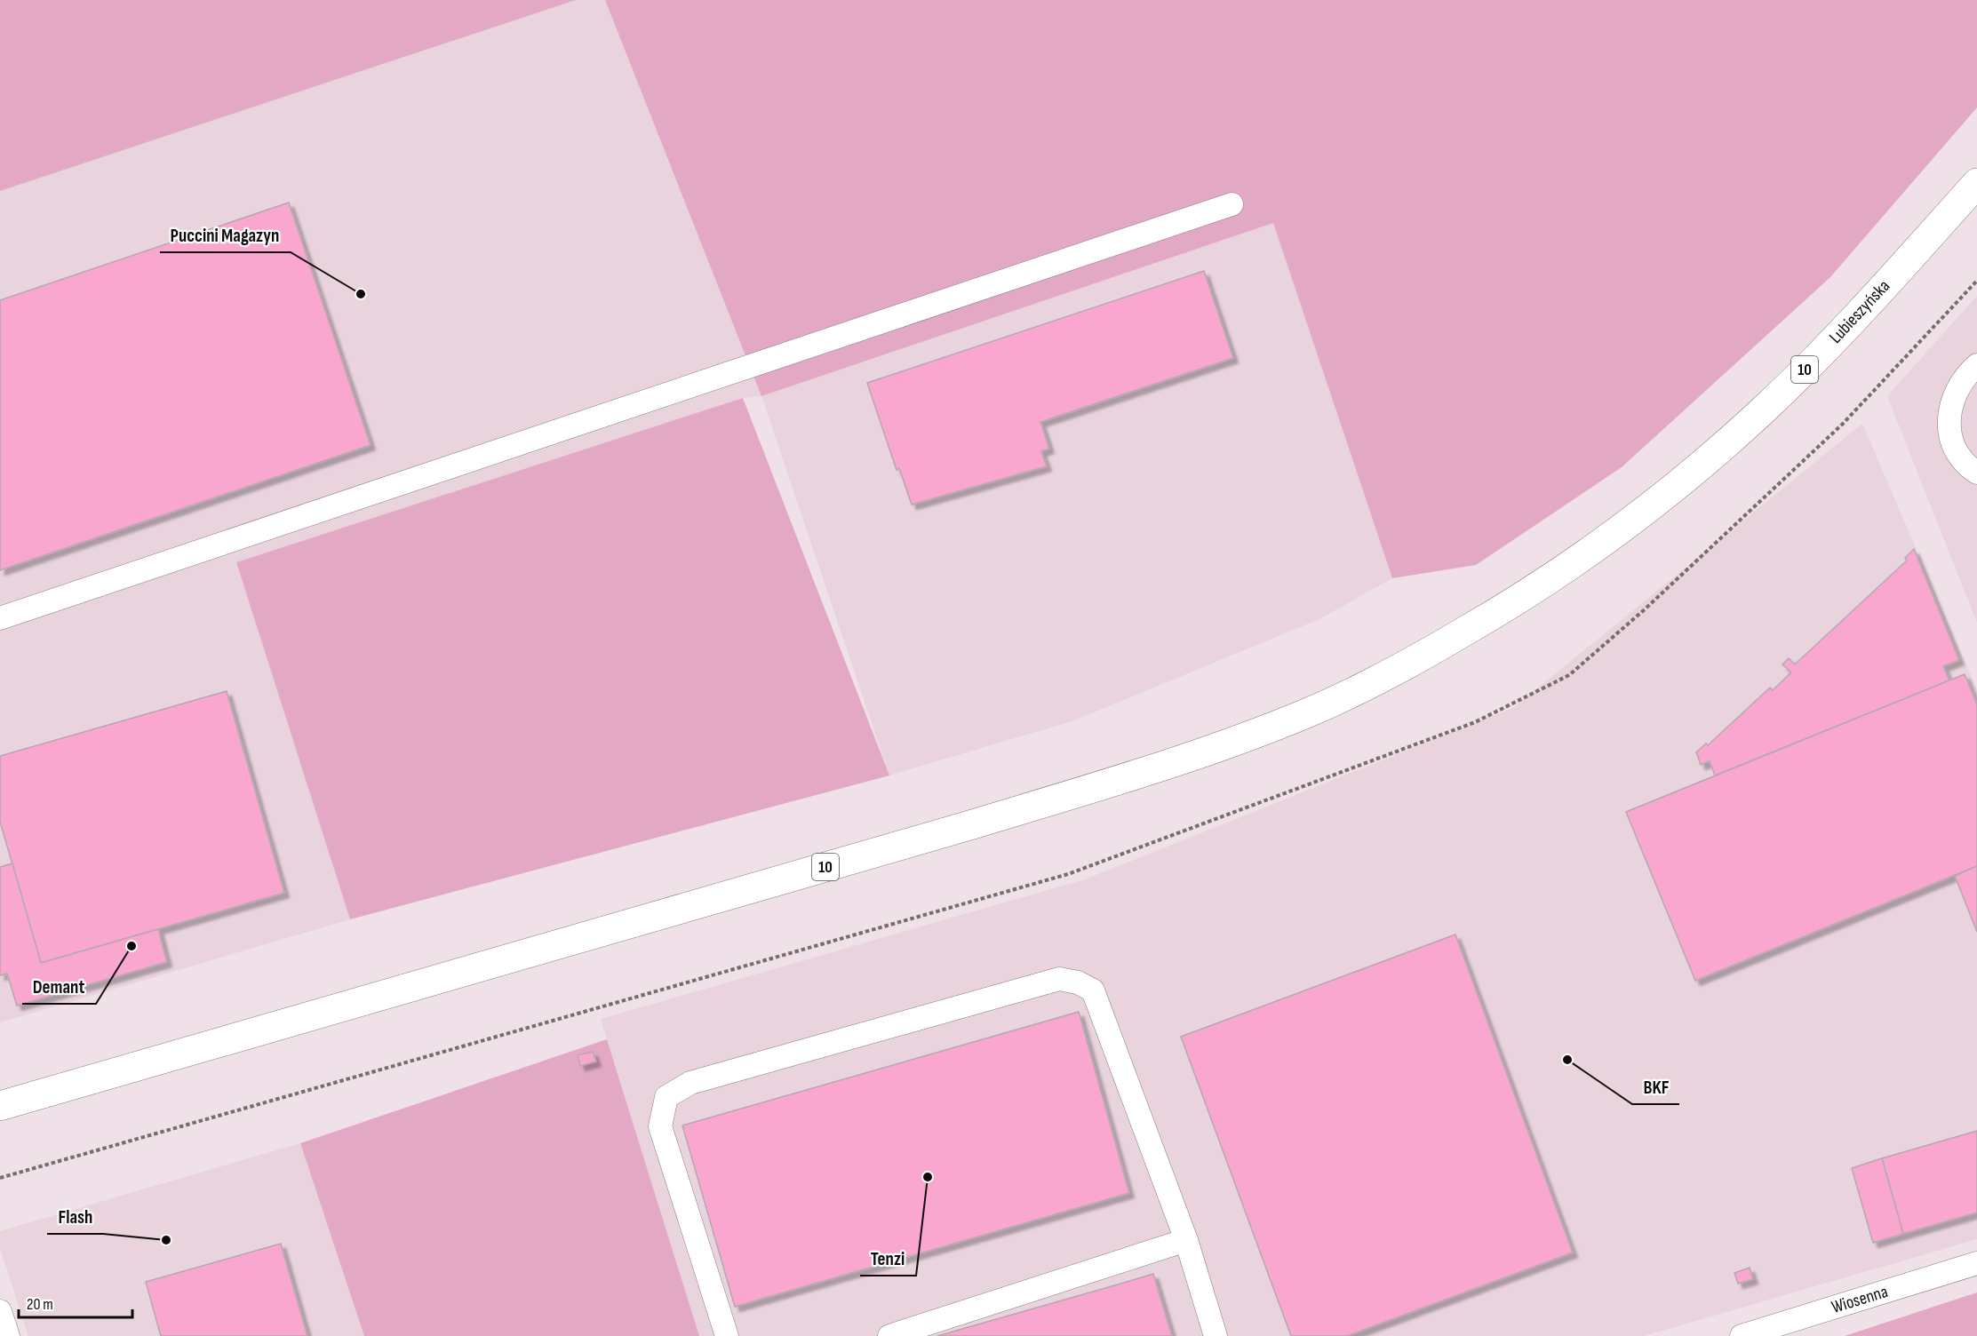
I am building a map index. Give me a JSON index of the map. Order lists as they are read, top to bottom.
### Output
{
  "streets": {
    "main road": ["Lubieszyńska", "10"],
    "lane": ["Wiosenna"]
  },
  "places": [
    "Puccini Magazyn",
    "Demant",
    "BKF",
    "Tenzi",
    "Flash"
  ],
  "scale_bar": "20 m"
}
